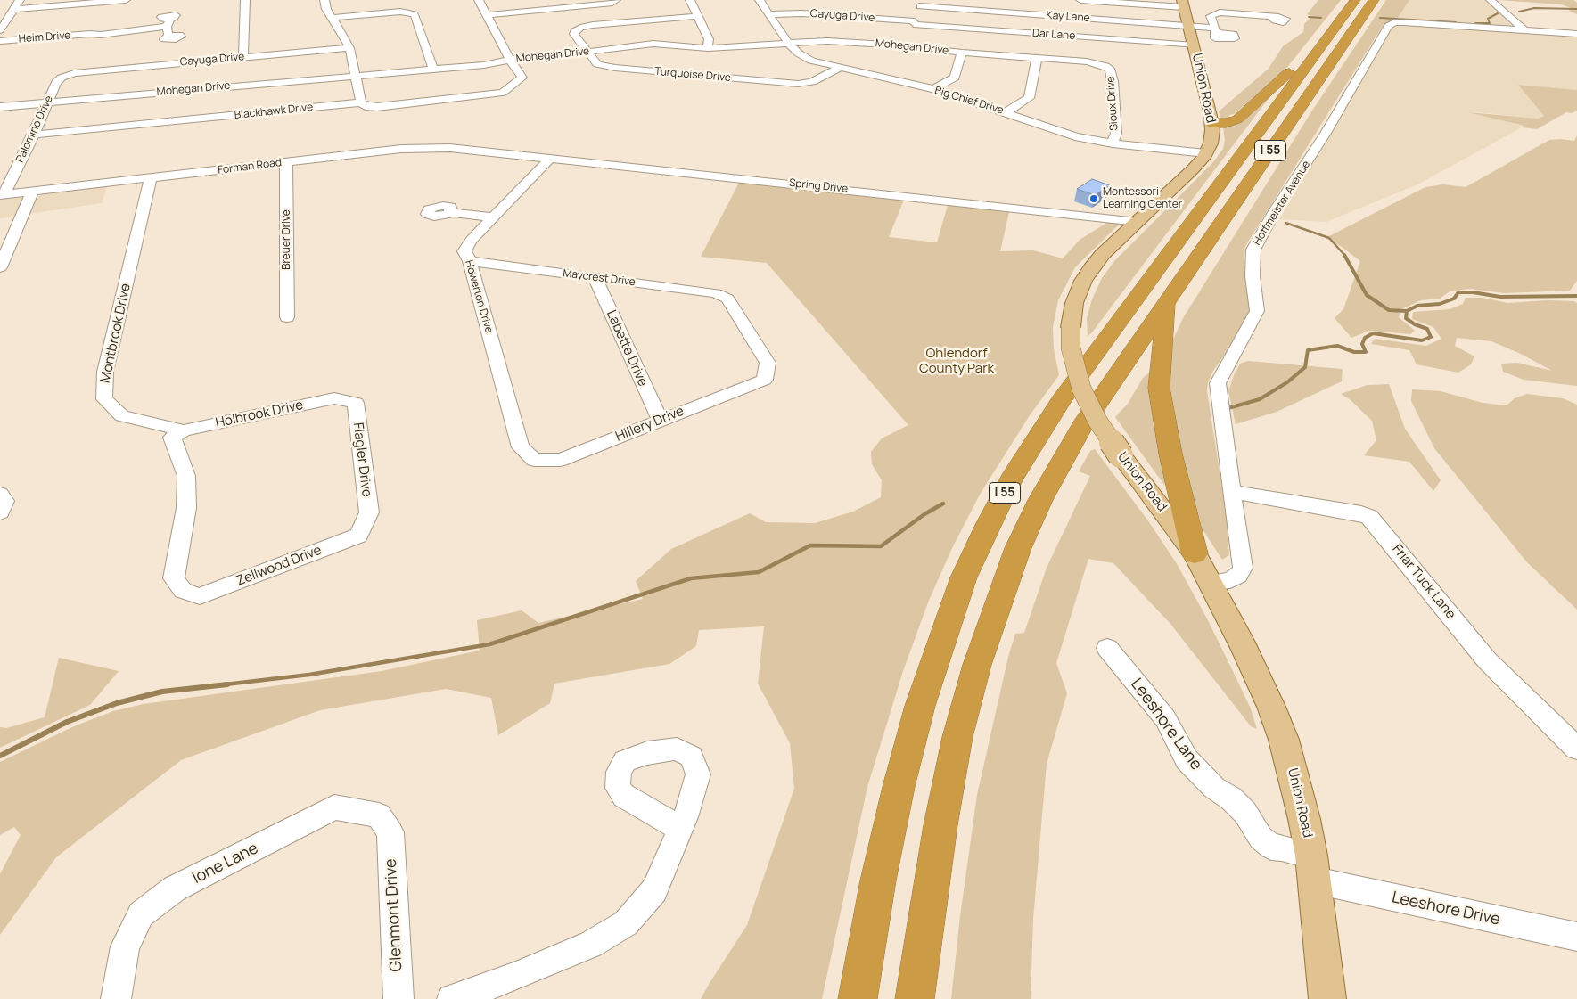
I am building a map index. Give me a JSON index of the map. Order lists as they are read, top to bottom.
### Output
{
  "streets": {
    "highway": ["I 55"],
    "main road": ["Union Road"],
    "street": [
      "Cayuga Drive",
      "Kay Lane",
      "Dar Lane",
      "Heim Drive",
      "Mohegan Drive",
      "Turquoise Drive",
      "Big Chief Drive",
      "Sioux Drive",
      "Blackhawk Drive",
      "Palomino Drive",
      "Forman Road",
      "Spring Drive",
      "Hoffmeister Avenue",
      "Breuer Drive",
      "Maycrest Drive",
      "Howerton Drive",
      "Montbrook Drive",
      "Labette Drive",
      "Holbrook Drive",
      "Hillery Drive",
      "Flagler Drive",
      "Zellwood Drive",
      "Friar Tuck Lane",
      "Leeshore Lane",
      "Ione Lane",
      "Leeshore Drive",
      "Glenmont Drive"
    ]
  },
  "crossings": [
    ["Cayuga Drive", "Dar Lane"],
    ["Cayuga Drive", "Mohegan Drive"],
    ["Cayuga Drive", "Big Chief Drive"],
    ["Cayuga Drive", "Palomino Drive"],
    ["Kay Lane", "Union Road"],
    ["Dar Lane", "Mohegan Drive"],
    ["Dar Lane", "Union Road"],
    ["Mohegan Drive", "Turquoise Drive"],
    ["Mohegan Drive", "Big Chief Drive"],
    ["Mohegan Drive", "Sioux Drive"],
    ["Mohegan Drive", "Blackhawk Drive"],
    ["Mohegan Drive", "Palomino Drive"],
    ["Turquoise Drive", "Big Chief Drive"],
    ["Union Road", "Big Chief Drive"],
    ["Union Road", "Spring Drive"],
    ["Union Road", "Hoffmeister Avenue"],
    ["Union Road", "Leeshore Lane"],
    ["Union Road", "Leeshore Drive"],
    ["Big Chief Drive", "Sioux Drive"],
    ["Blackhawk Drive", "Palomino Drive"],
    ["Palomino Drive", "Forman Road"],
    ["Forman Road", "Spring Drive"],
    ["Forman Road", "Breuer Drive"],
    ["Forman Road", "Montbrook Drive"],
    ["Spring Drive", "Howerton Drive"],
    ["Hoffmeister Avenue", "Friar Tuck Lane"],
    ["Maycrest Drive", "Howerton Drive"],
    ["Maycrest Drive", "Labette Drive"],
    ["Maycrest Drive", "Hillery Drive"],
    ["Howerton Drive", "Hillery Drive"],
    ["Montbrook Drive", "Holbrook Drive"],
    ["Montbrook Drive", "Zellwood Drive"],
    ["Labette Drive", "Hillery Drive"],
    ["Holbrook Drive", "Flagler Drive"],
    ["Holbrook Drive", "Zellwood Drive"],
    ["Flagler Drive", "Zellwood Drive"],
    ["Leeshore Lane", "Leeshore Drive"],
    ["Ione Lane", "Glenmont Drive"]
  ],
  "parks": ["Ohlendorf County Park"],
  "places": ["Montessori Learning Center"]
}
